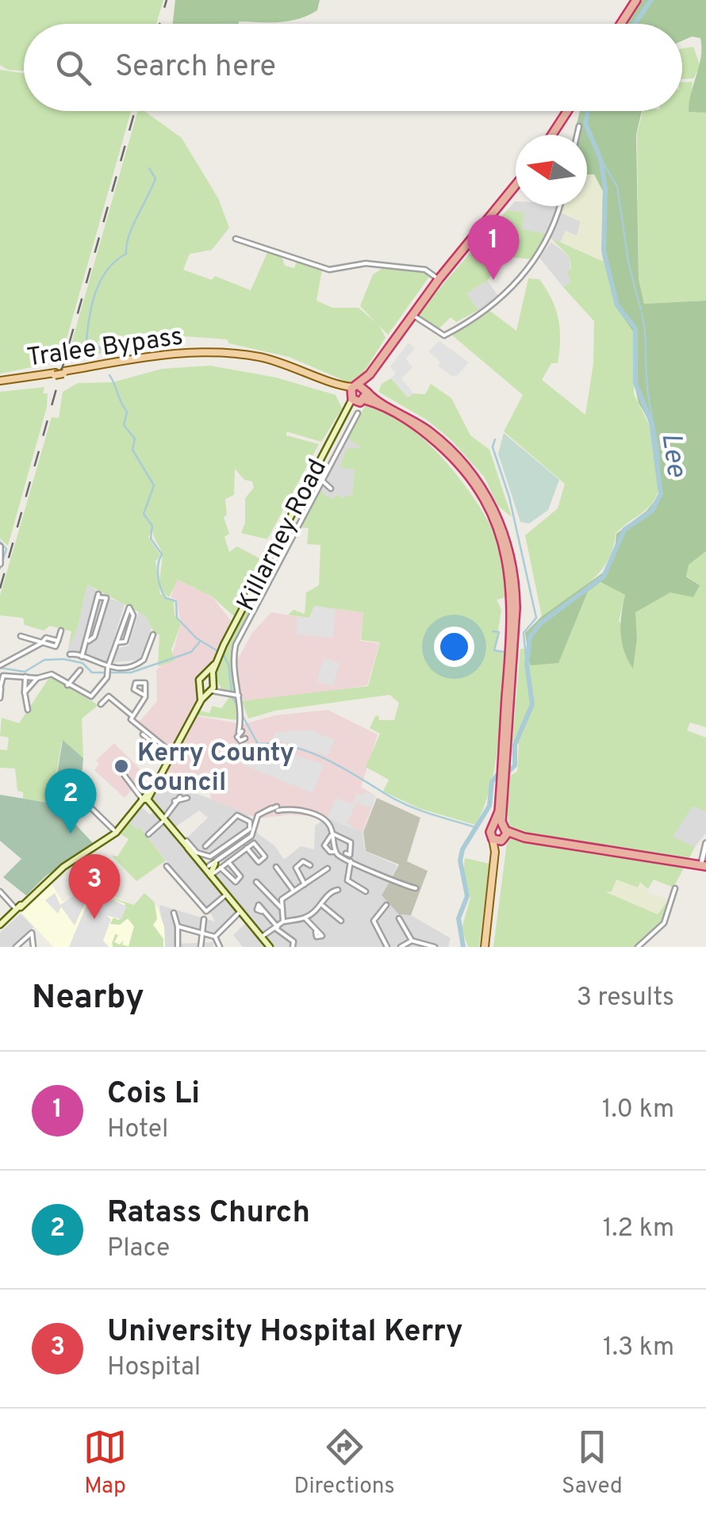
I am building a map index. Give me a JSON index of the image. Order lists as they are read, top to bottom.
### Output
{
  "streets": {
    "highway": ["Tralee Bypass"],
    "main road": ["Killarney Road"]
  },
  "crossings": [
    ["Tralee Bypass", "Killarney Road"]
  ],
  "water": ["Lee"],
  "places": ["Kerry County Council"],
  "north": "left",
  "page": {
    "search": "Search here",
    "pins": ["1", "2", "3"],
    "heading": ["Nearby", "3 results"],
    "list": [
      {
        "mark": "1",
        "name": "Cois Li",
        "note": "Hotel",
        "value": "1.0 km"
      },
      {
        "mark": "2",
        "name": "Ratass Church",
        "note": "Place",
        "value": "1.2 km"
      },
      {
        "mark": "3",
        "name": "University Hospital Kerry",
        "note": "Hospital",
        "value": "1.3 km"
      }
    ],
    "nav": ["Map", "Directions", "Saved"]
  }
}
